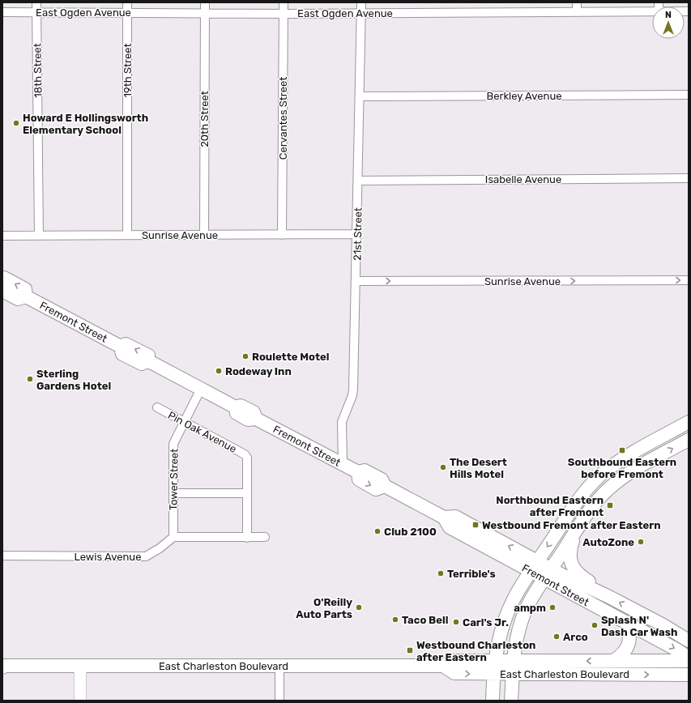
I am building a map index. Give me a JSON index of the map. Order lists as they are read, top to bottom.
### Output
{
  "streets": {
    "main road": ["Fremont Street", "East Charleston Boulevard"],
    "street": [
      "East Ogden Avenue",
      "18th Street",
      "19th Street",
      "Berkley Avenue",
      "Cervantes Street",
      "20th Street",
      "Isabelle Avenue",
      "21st Street",
      "Sunrise Avenue",
      "Pin Oak Avenue",
      "Tower Street",
      "Lewis Avenue"
    ]
  },
  "crossings": [
    ["East Ogden Avenue", "18th Street"],
    ["East Ogden Avenue", "19th Street"],
    ["East Ogden Avenue", "Cervantes Street"],
    ["East Ogden Avenue", "20th Street"],
    ["East Ogden Avenue", "21st Street"],
    ["18th Street", "Sunrise Avenue"],
    ["19th Street", "Sunrise Avenue"],
    ["Berkley Avenue", "21st Street"],
    ["Cervantes Street", "Sunrise Avenue"],
    ["20th Street", "Sunrise Avenue"],
    ["Isabelle Avenue", "21st Street"],
    ["21st Street", "Sunrise Avenue"],
    ["21st Street", "Fremont Street"],
    ["Fremont Street", "Tower Street"],
    ["Pin Oak Avenue", "Tower Street"],
    ["Tower Street", "Lewis Avenue"]
  ],
  "one_way": ["Sunrise Avenue"],
  "places": {
    "other": [
      "Howard E Hollingsworth Elementary School",
      "Roulette Motel",
      "Rodeway Inn",
      "Sterling Gardens Hotel",
      "The Desert Hills Motel",
      "Club 2100",
      "AutoZone",
      "Terrible's",
      "O'Reilly Auto Parts",
      "ampm",
      "Taco Bell",
      "Carl's Jr.",
      "Splash N' Dash Car Wash",
      "Arco"
    ],
    "transit": [
      "Southbound Eastern before Fremont",
      "Northbound Eastern after Fremont",
      "Westbound Fremont after Eastern",
      "Westbound Charleston after Eastern"
    ]
  },
  "north": "top"
}
